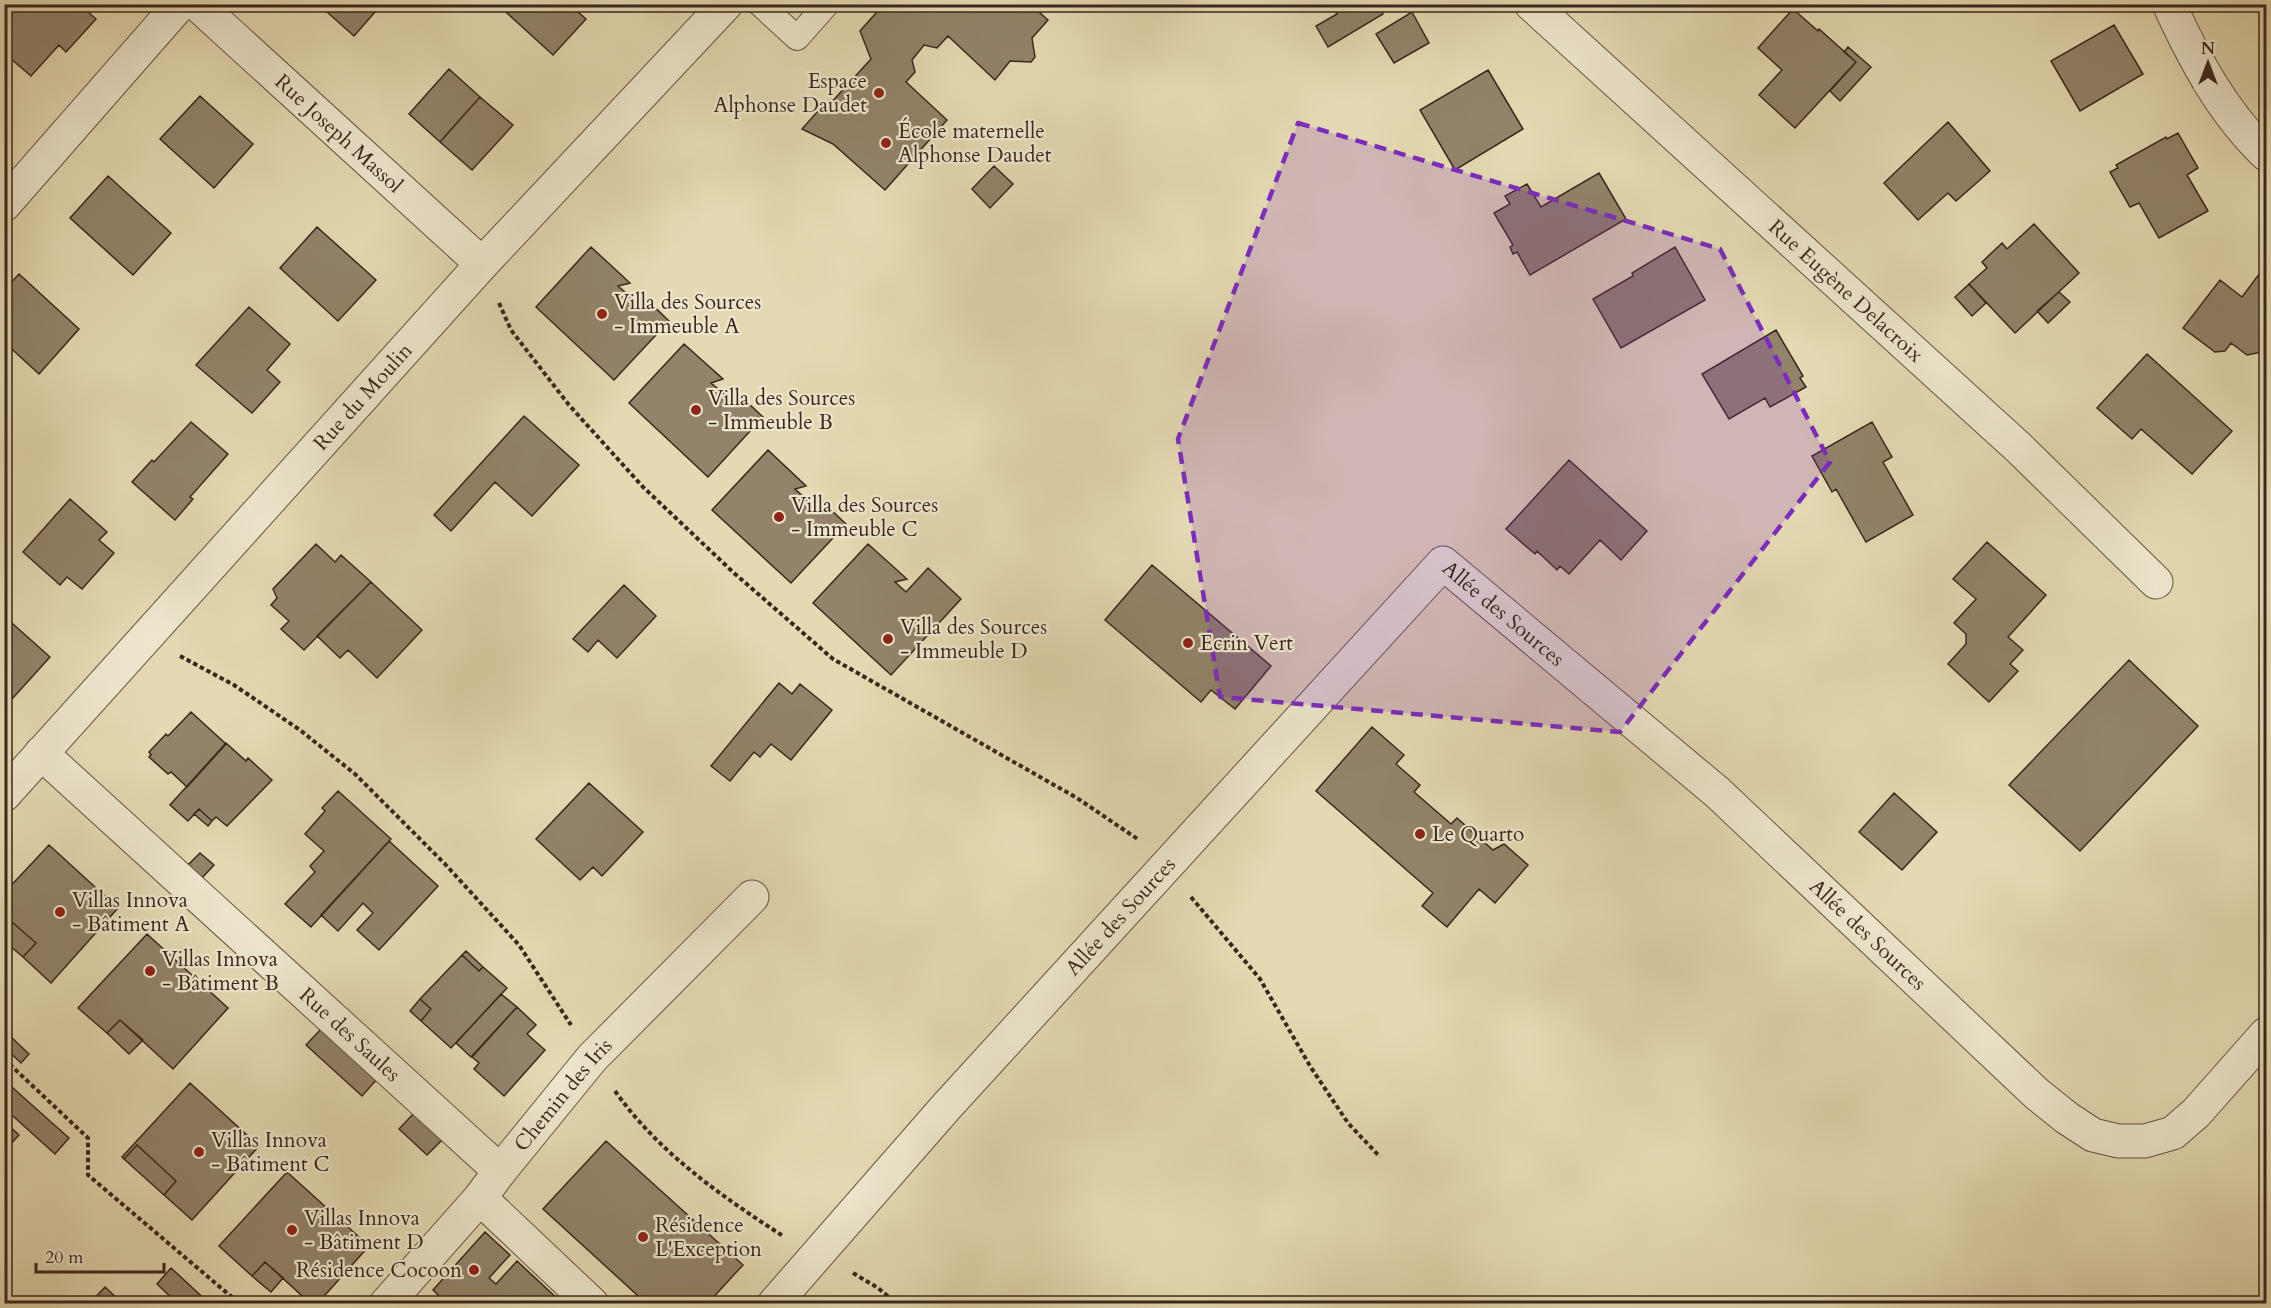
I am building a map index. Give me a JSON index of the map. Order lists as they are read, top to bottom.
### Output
{
  "streets": {
    "street": [
      "Rue Joseph Massol",
      "Rue Eugène Delacroix",
      "Rue du Moulin",
      "Allée des Sources",
      "Rue des Saules",
      "Chemin des Iris"
    ]
  },
  "crossings": [
    ["Rue Joseph Massol", "Rue du Moulin"],
    ["Rue du Moulin", "Rue des Saules"],
    ["Rue des Saules", "Chemin des Iris"]
  ],
  "places": [
    "Espace Alphonse Daudet",
    "École maternelle Alphonse Daudet",
    "Villa des Sources - Immeuble A",
    "Villa des Sources - Immeuble B",
    "Villa des Sources - Immeuble C",
    "Villa des Sources - Immeuble D",
    "Ecrin Vert",
    "Le Quarto",
    "Villas Innova - Bâtiment A",
    "Villas Innova - Bâtiment B",
    "Villas Innova - Bâtiment C",
    "Villas Innova - Bâtiment D",
    "Résidence L'Exception",
    "Résidence Cocoon"
  ],
  "scale_bar": "20 m",
  "north": "top"
}
